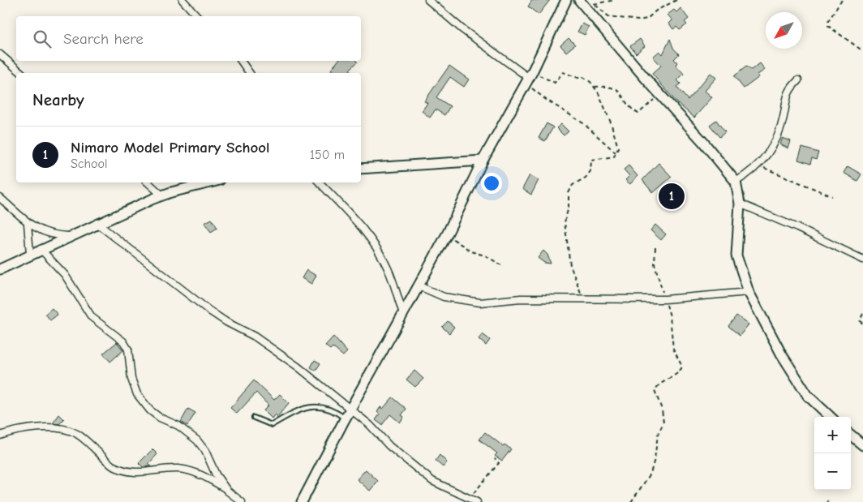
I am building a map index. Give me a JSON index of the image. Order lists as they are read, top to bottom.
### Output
{
  "north": "bottom left",
  "page": {
    "search": "Search here",
    "heading": "Nearby",
    "list": [
      {
        "mark": "1",
        "name": "Nimaro Model Primary School",
        "note": "School",
        "value": "150 m"
      }
    ],
    "pins": "1",
    "map_buttons": ["+", "−"]
  }
}
